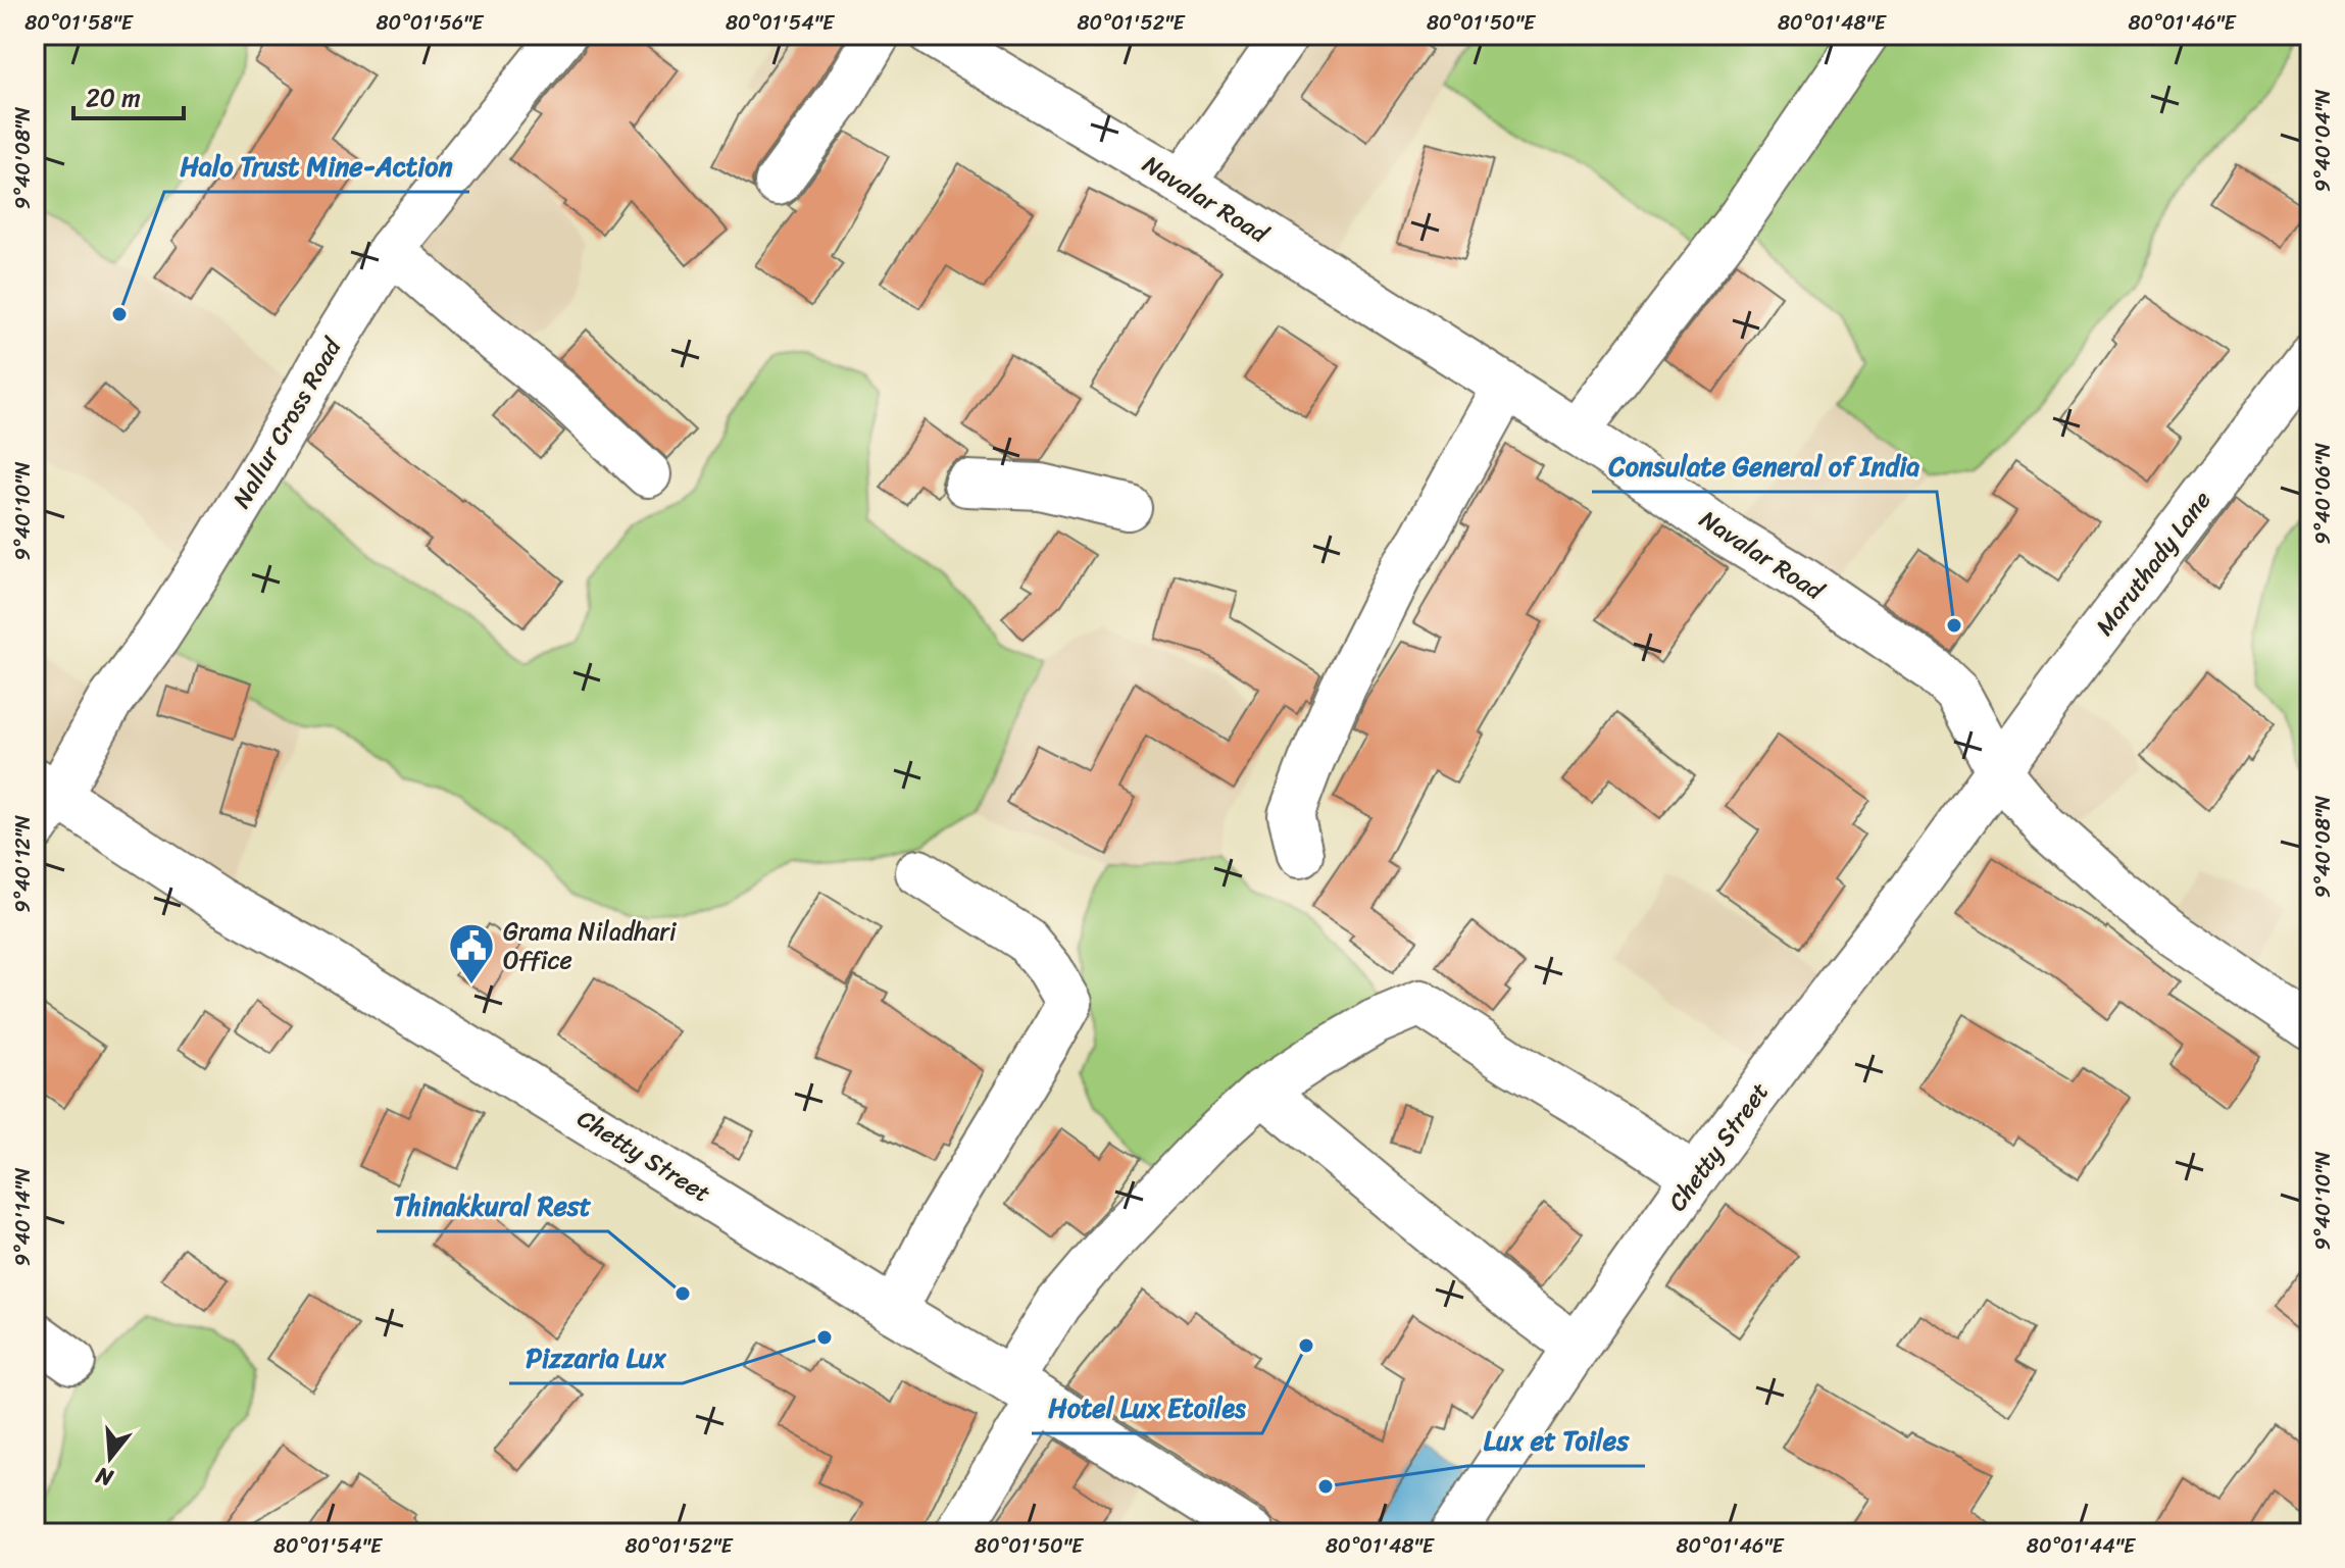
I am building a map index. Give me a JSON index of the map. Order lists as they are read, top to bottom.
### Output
{
  "streets": {
    "street": [
      "Navalar Road",
      "Nallur Cross Road",
      "Maruthady Lane",
      "Chetty Street"
    ]
  },
  "crossings": [
    ["Navalar Road", "Maruthady Lane"],
    ["Navalar Road", "Chetty Street"],
    ["Nallur Cross Road", "Chetty Street"],
    ["Maruthady Lane", "Chetty Street"]
  ],
  "places": {
    "other": [
      "Halo Trust Mine-Action",
      "Consulate General of India",
      "Thinakkural Rest",
      "Pizzaria Lux",
      "Hotel Lux Etoiles",
      "Lux et Toiles"
    ],
    "public building": ["Grama Niladhari Office"]
  },
  "scale_bar": "20 m",
  "north": "bottom",
  "coordinates": [
    "80°01'58\"E",
    "80°01'56\"E",
    "80°01'54\"E",
    "80°01'52\"E",
    "80°01'50\"E",
    "80°01'48\"E",
    "80°01'46\"E",
    "9°40'04\"N",
    "9°40'08\"N",
    "9°40'06\"N",
    "9°40'10\"N",
    "9°40'12\"N",
    "9°40'14\"N",
    "80°01'44\"E"
  ]
}
